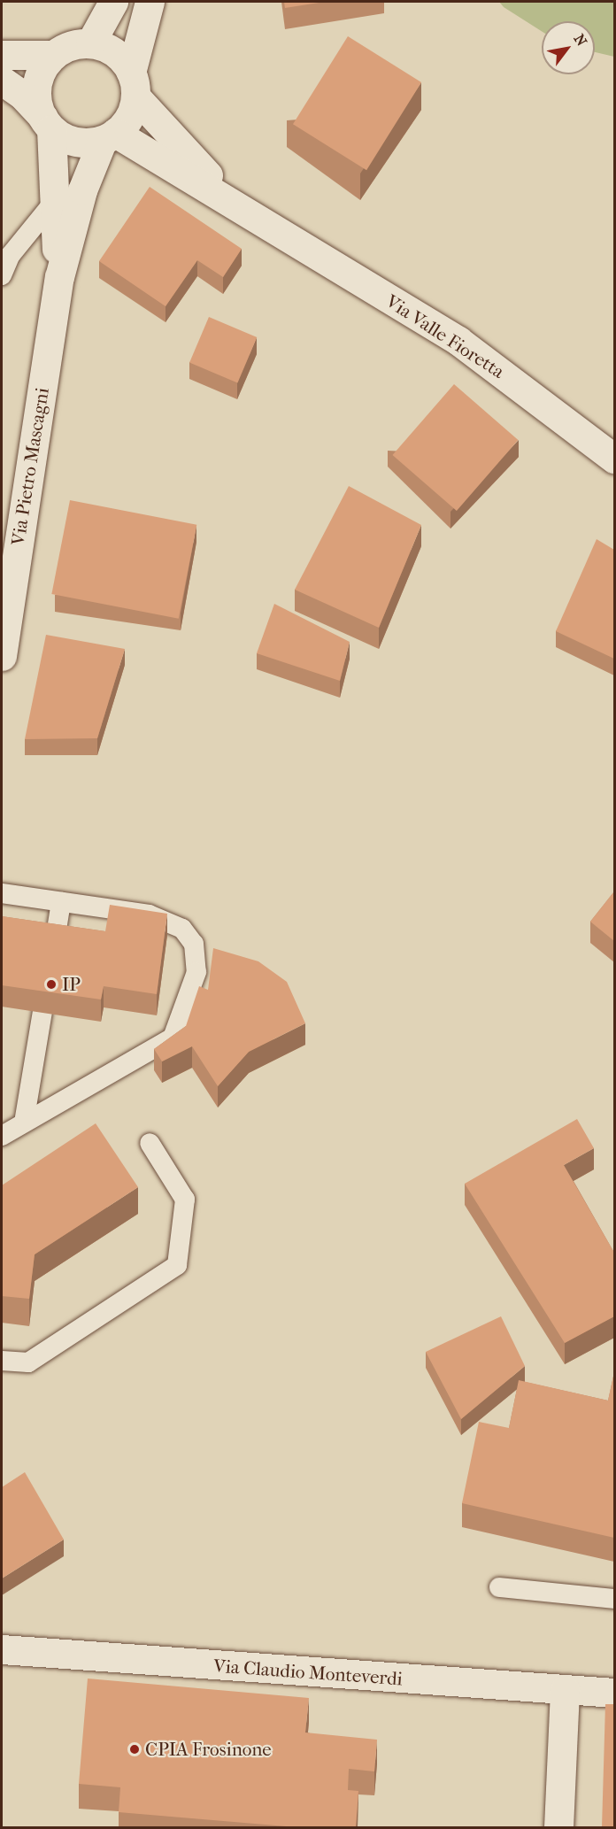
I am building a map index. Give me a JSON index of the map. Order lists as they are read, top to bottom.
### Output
{
  "streets": {
    "street": ["Via Valle Fioretta", "Via Pietro Mascagni", "Via Claudio Monteverdi"]
  },
  "crossings": [
    ["Via Valle Fioretta", "Via Pietro Mascagni"]
  ],
  "places": ["IP", "CPIA Frosinone"],
  "north": "top right"
}
